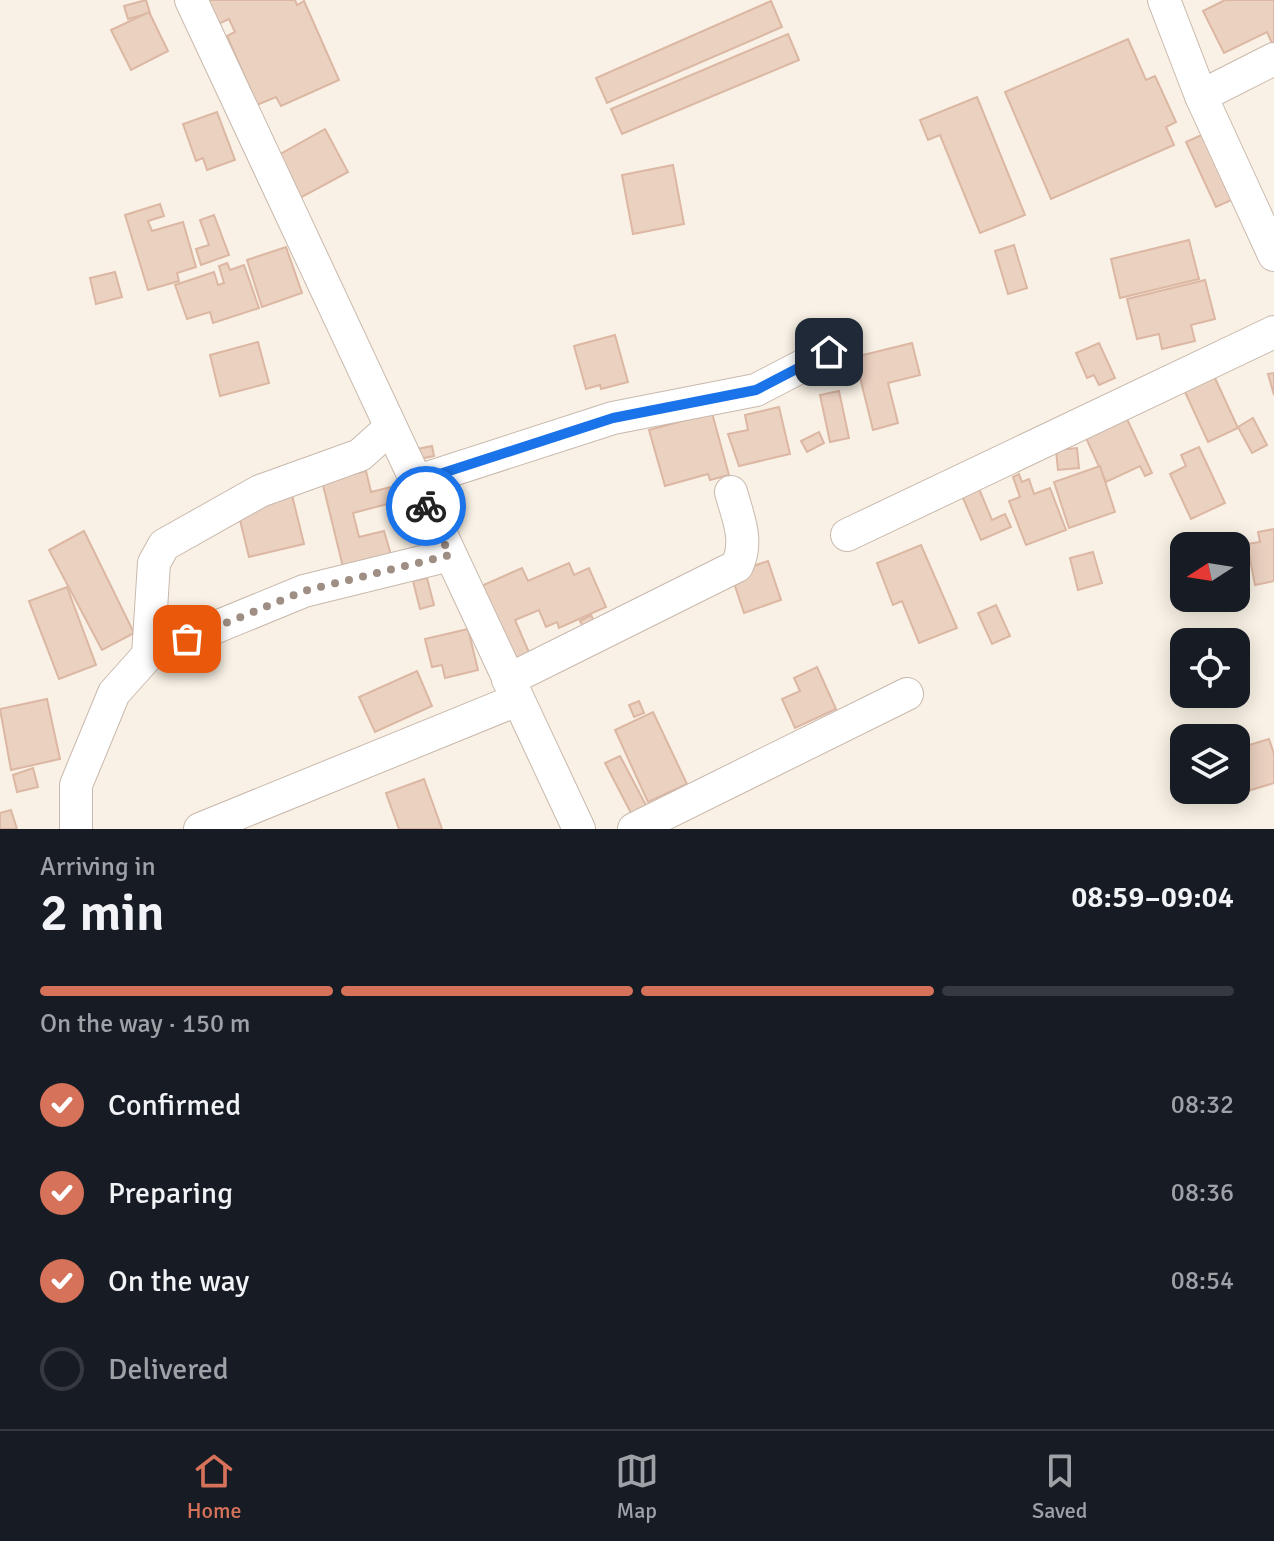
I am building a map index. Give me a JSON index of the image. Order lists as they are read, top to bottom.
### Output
{
  "north": "left",
  "page": {
    "heading": ["2 min", "Arriving in", "08:59–09:04"],
    "bar": "On the way · 150 m",
    "list": [
      ["Confirmed", "08:32"],
      ["Preparing", "08:36"],
      ["On the way", "08:54"],
      "Delivered"
    ],
    "tabs": ["Home", "Map", "Saved"]
  }
}
